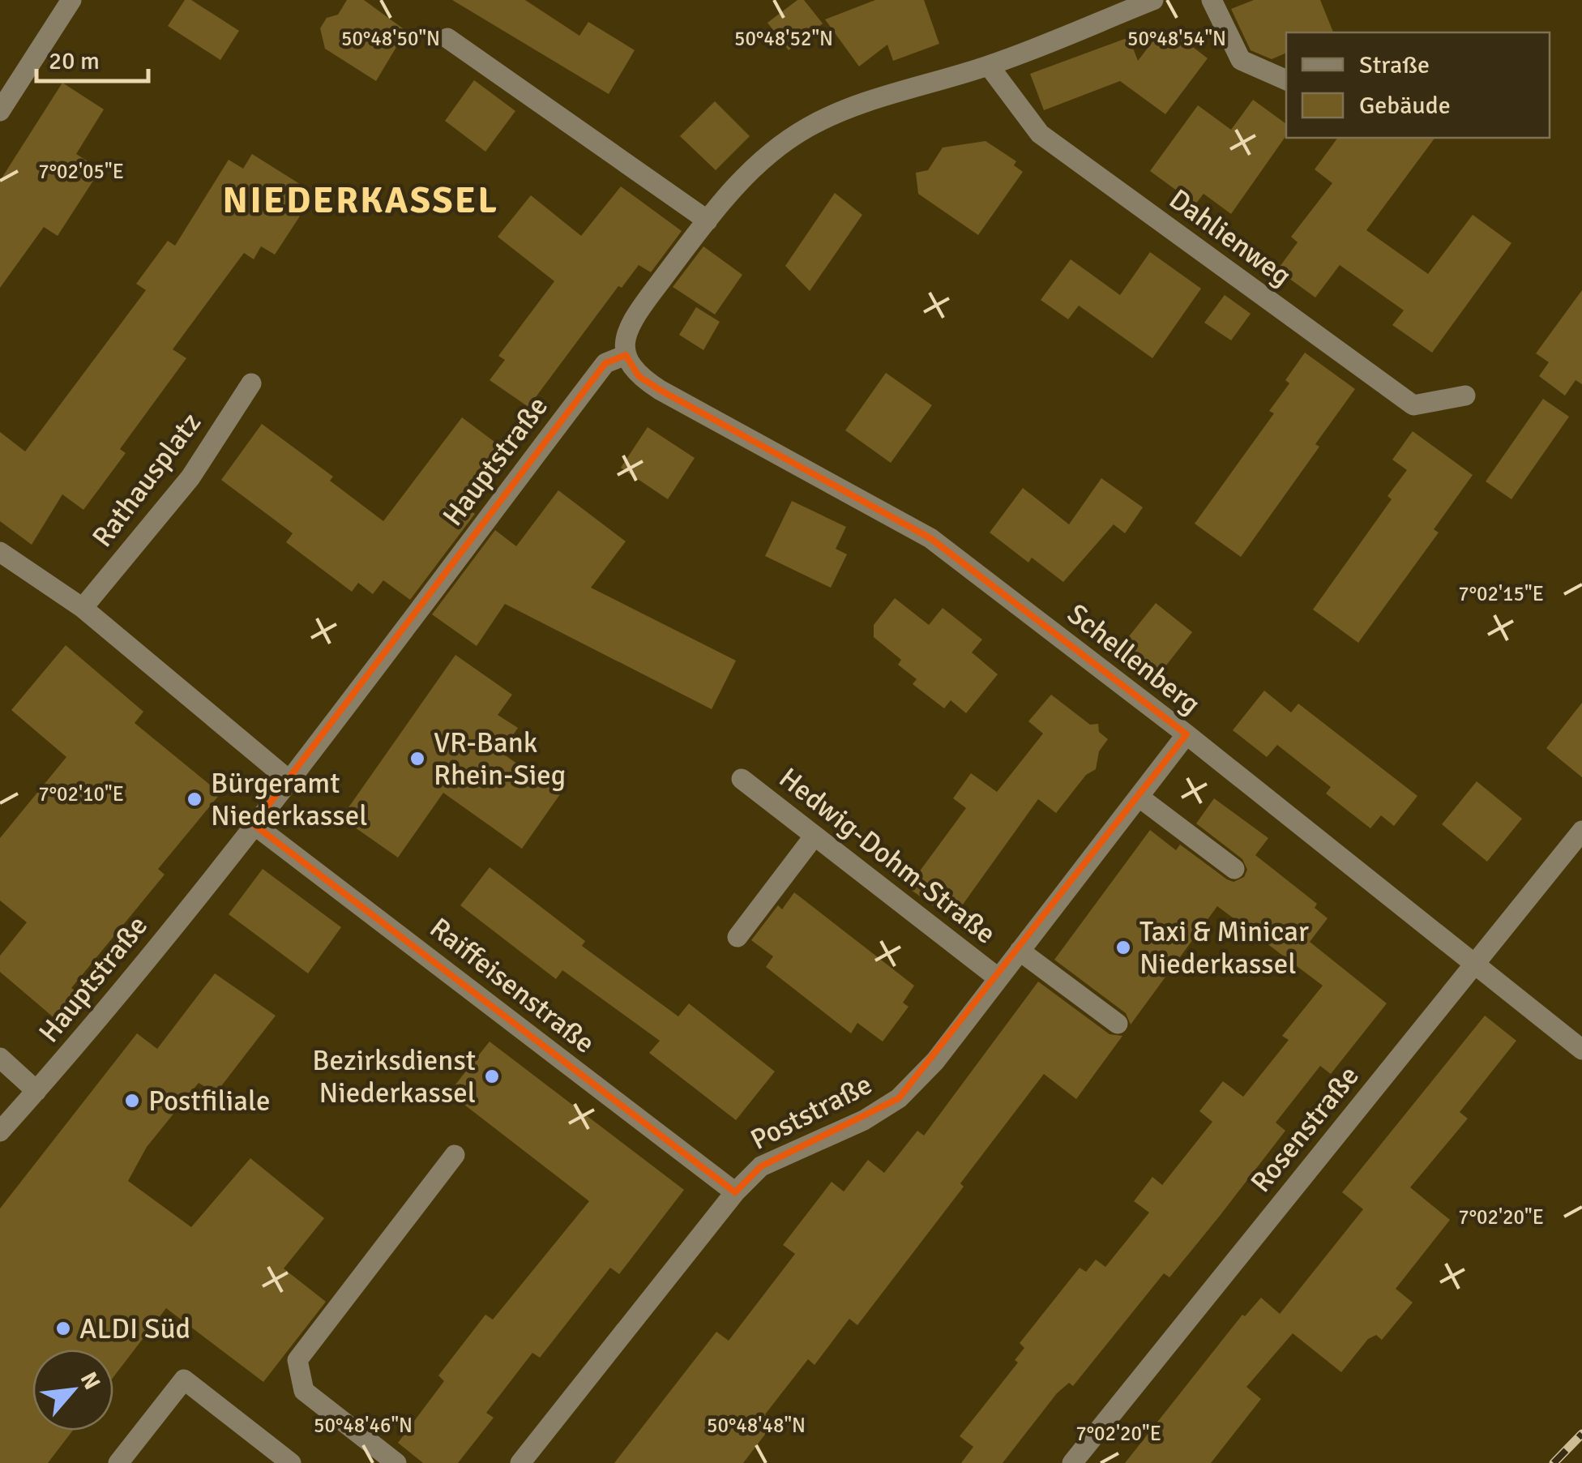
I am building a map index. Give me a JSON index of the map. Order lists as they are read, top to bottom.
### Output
{
  "streets": {
    "street": [
      "Dahlienweg",
      "Hauptstraße",
      "Rathausplatz",
      "Schellenberg",
      "Hedwig-Dohm-Straße",
      "Raiffeisenstraße",
      "Poststraße",
      "Rosenstraße"
    ]
  },
  "crossings": [
    ["Hauptstraße", "Schellenberg"],
    ["Hauptstraße", "Raiffeisenstraße"],
    ["Schellenberg", "Poststraße"],
    ["Schellenberg", "Rosenstraße"],
    ["Hedwig-Dohm-Straße", "Poststraße"],
    ["Raiffeisenstraße", "Poststraße"]
  ],
  "districts": ["NIEDERKASSEL"],
  "places": [
    "VR-Bank Rhein-Sieg",
    "Bürgeramt Niederkassel",
    "Taxi & Minicar Niederkassel",
    "Bezirksdienst Niederkassel",
    "Postfiliale",
    "ALDI Süd"
  ],
  "legend": ["Straße", "Gebäude"],
  "scale_bar": "20 m",
  "north": "top right",
  "coordinates": [
    "50°48'50\"N",
    "50°48'52\"N",
    "50°48'54\"N",
    "7°02'05\"E",
    "7°02'15\"E",
    "7°02'10\"E",
    "7°02'20\"E",
    "50°48'46\"N",
    "50°48'48\"N"
  ]
}
